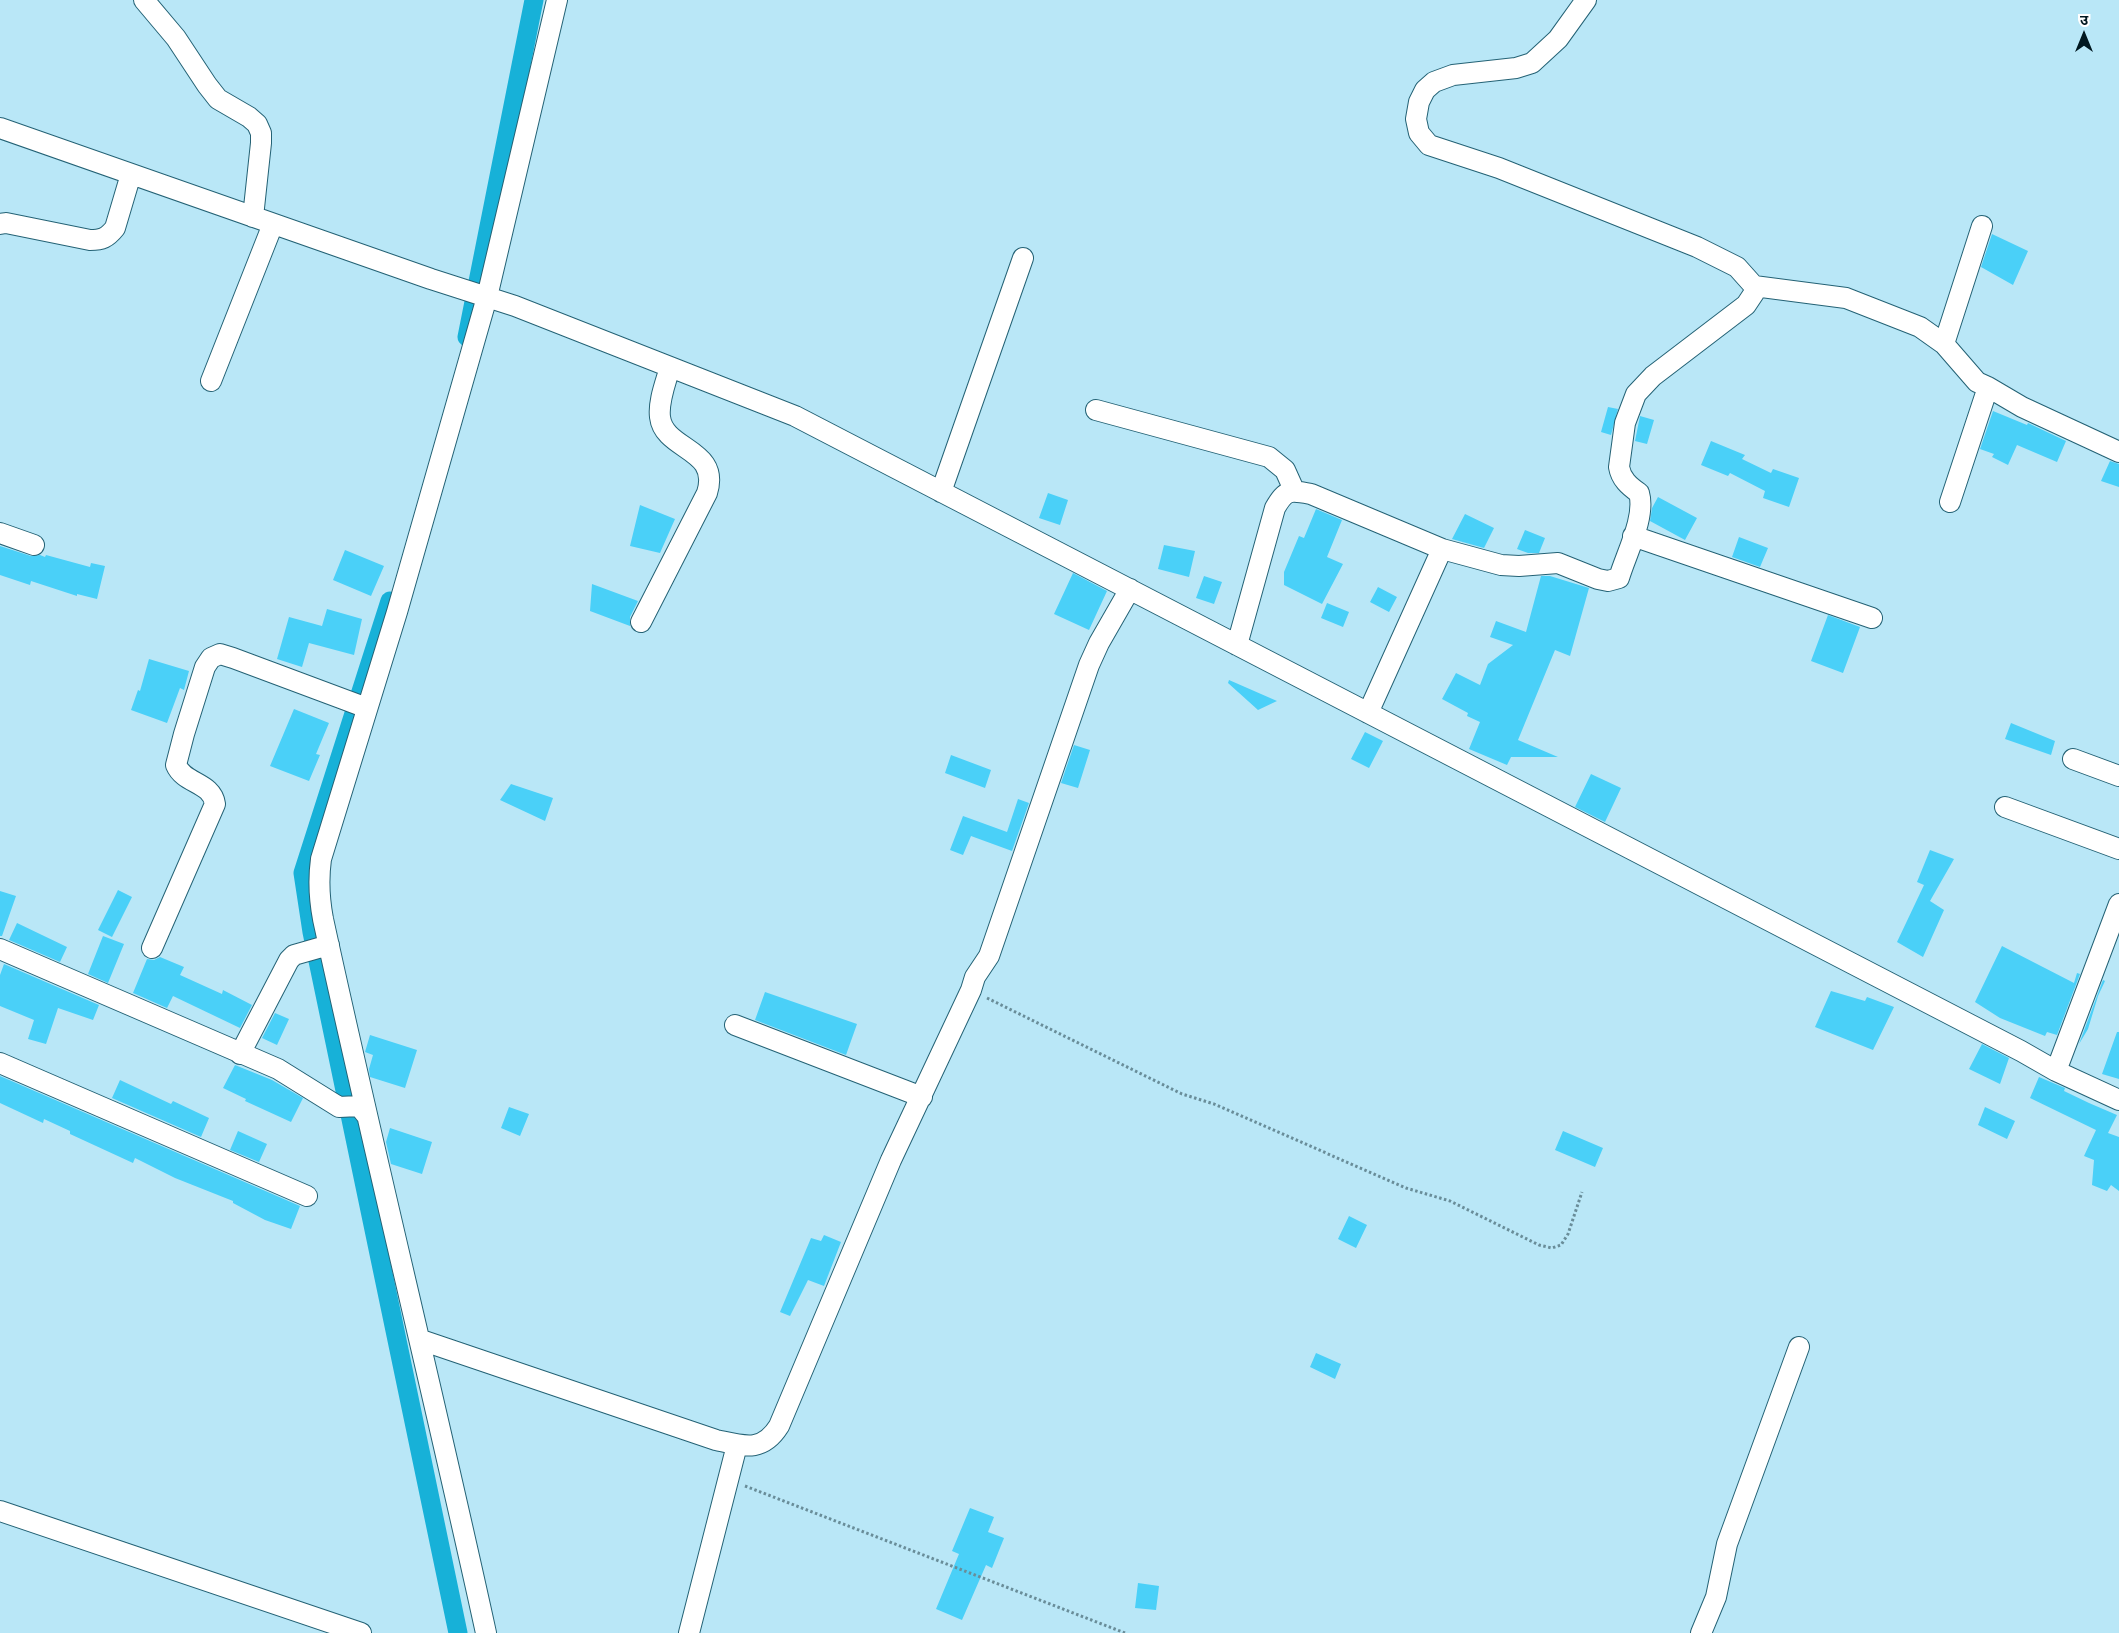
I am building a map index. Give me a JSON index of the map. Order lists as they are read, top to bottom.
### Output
{
  "north": "top"
}
